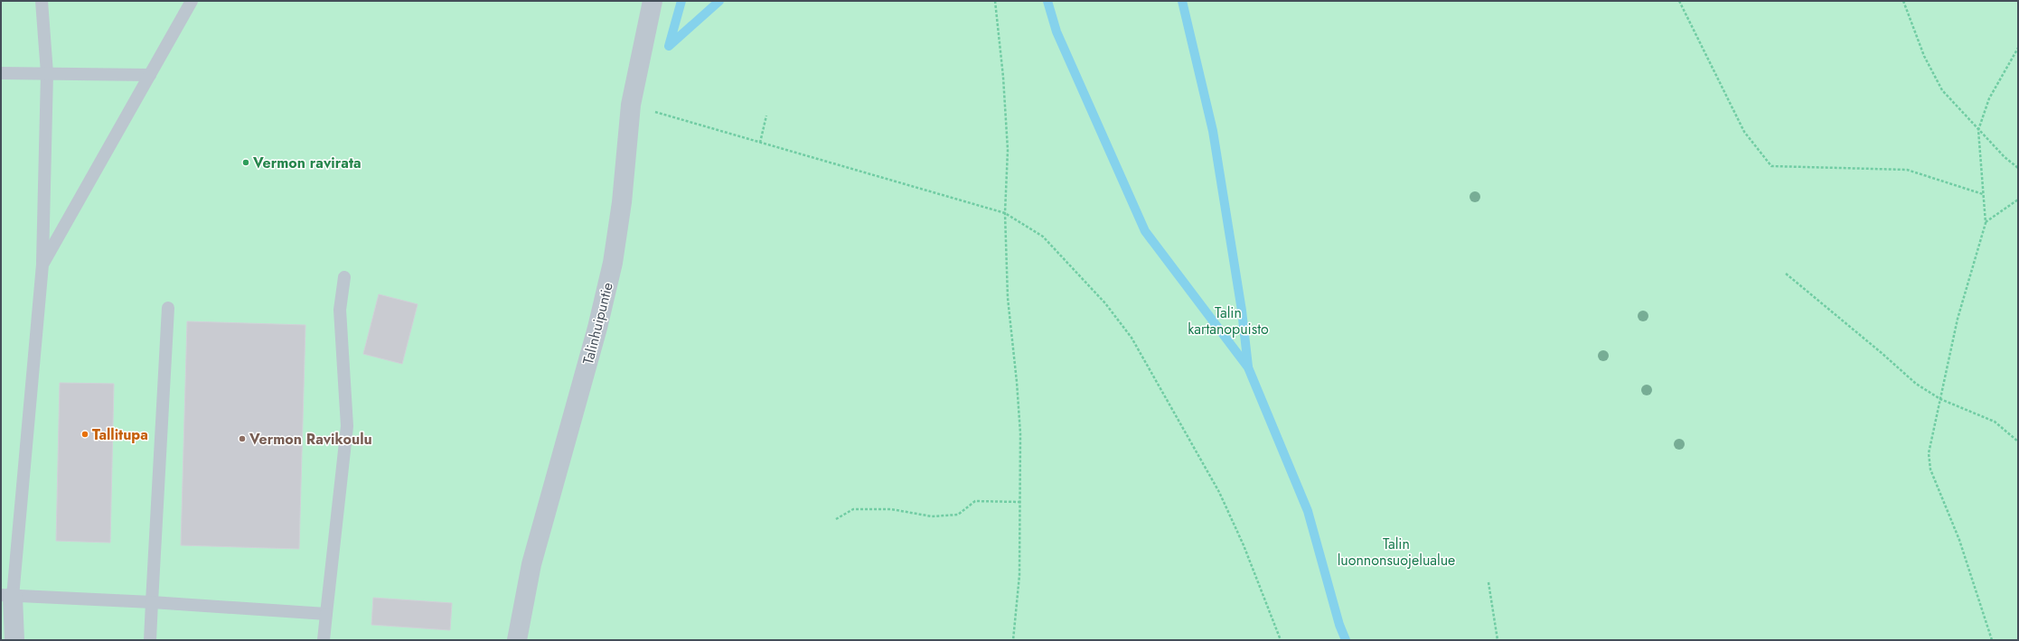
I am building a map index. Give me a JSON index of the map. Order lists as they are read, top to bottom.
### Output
{
  "streets": {
    "street": ["Talinhuipuntie"]
  },
  "parks": ["Talin kartanopuisto", "Talin luonnonsuojelualue"],
  "places": ["Vermon ravirata", "Tallitupa", "Vermon Ravikoulu"]
}
